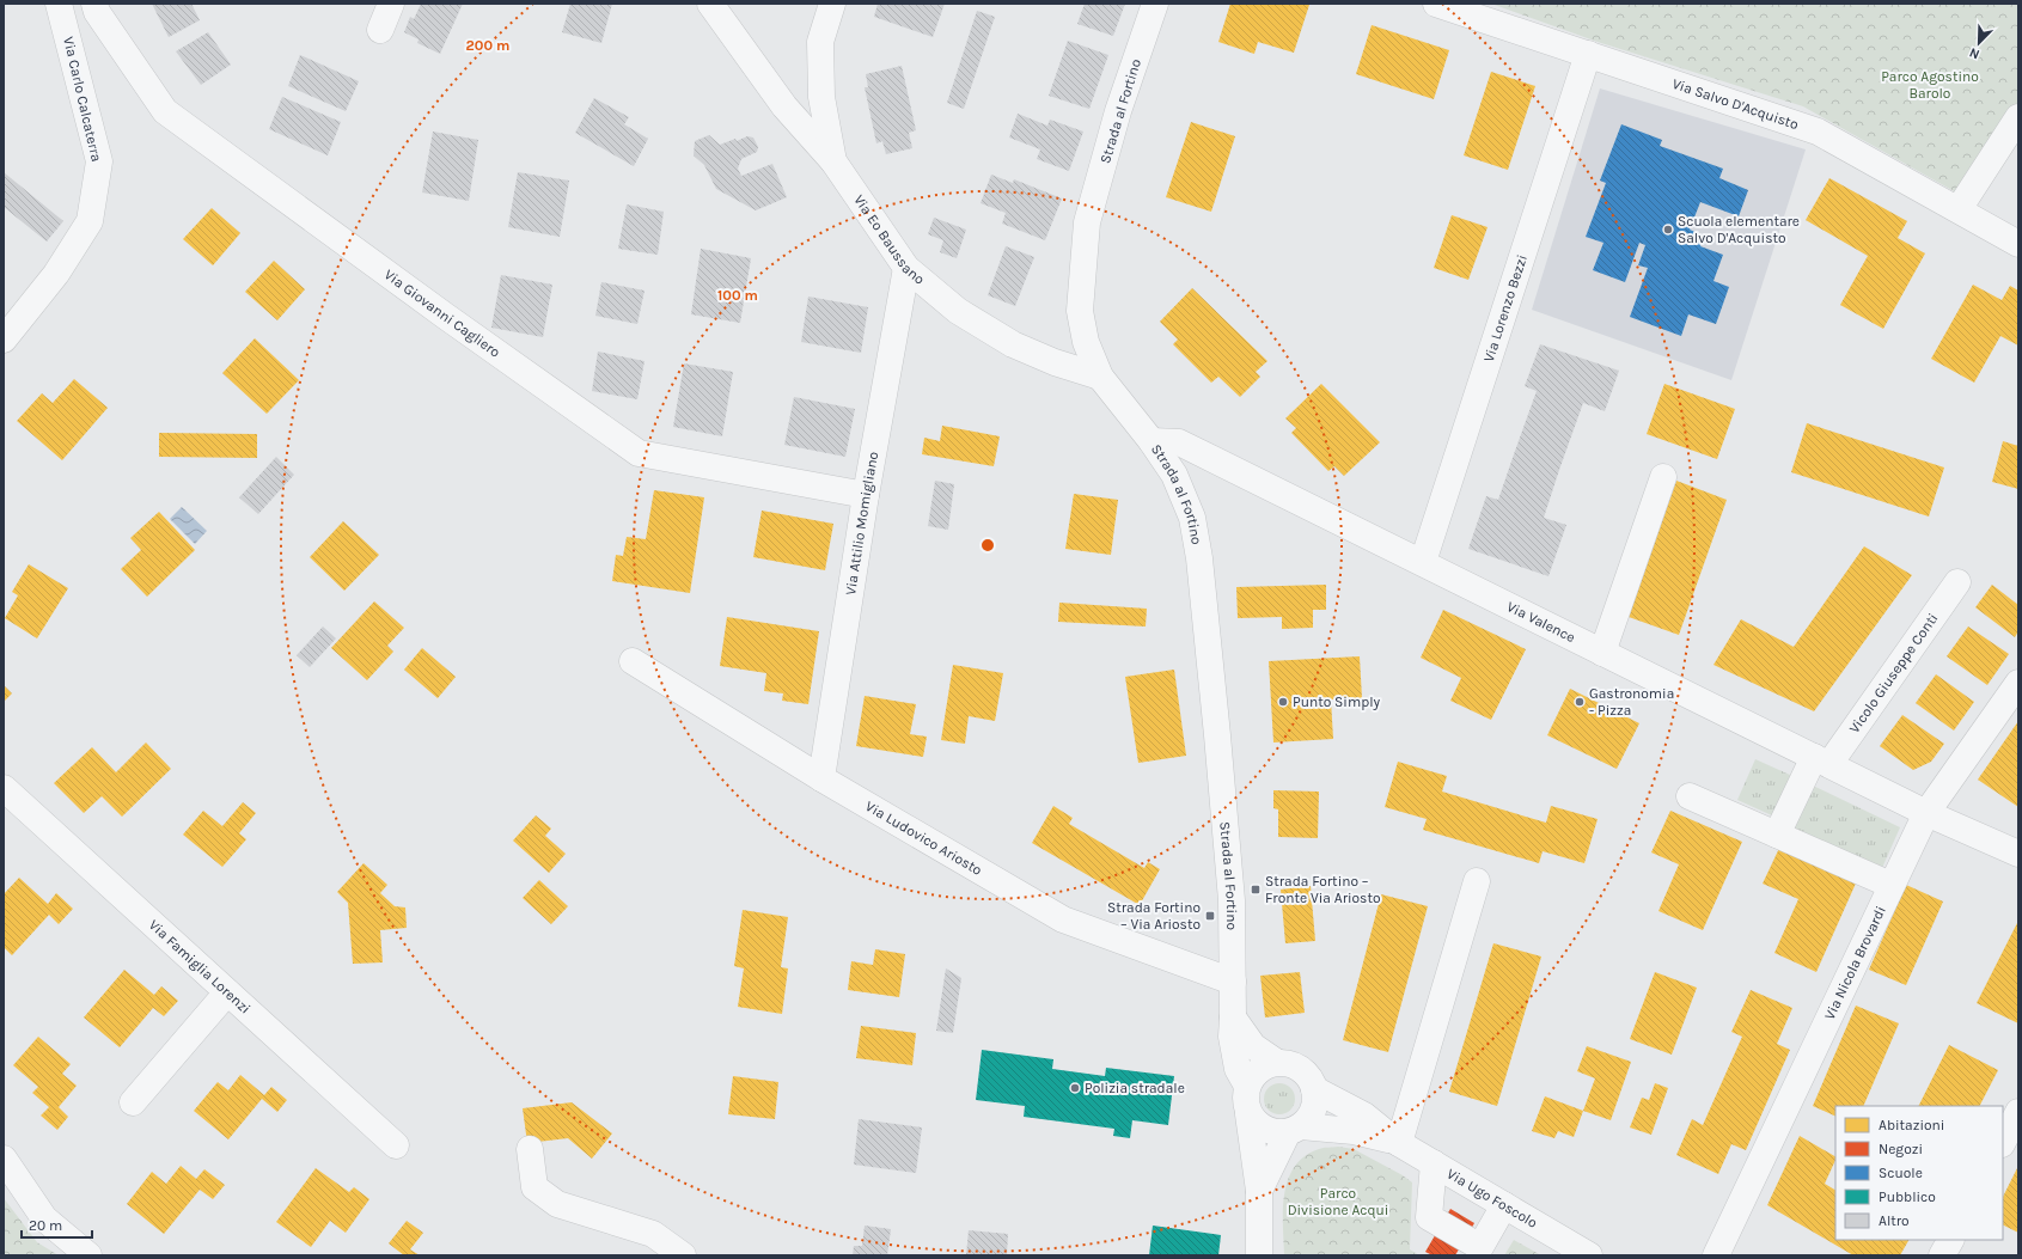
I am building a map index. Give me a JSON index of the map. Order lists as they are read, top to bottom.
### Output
{
  "streets": {
    "street": [
      "Via Carlo Calcaterra",
      "Via Salvo D'Acquisto",
      "Strada al Fortino",
      "Via Eo Baussano",
      "Via Lorenzo Bezzi",
      "Via Giovanni Cagliero",
      "Via Attilio Momigliano",
      "Via Valence",
      "Vicolo Giuseppe Conti",
      "Via Ludovico Ariosto",
      "Via Nicola Brovardi",
      "Via Famiglia Lorenzi",
      "Via Ugo Foscolo"
    ]
  },
  "crossings": [
    ["Via Salvo D'Acquisto", "Via Lorenzo Bezzi"],
    ["Strada al Fortino", "Via Eo Baussano"],
    ["Strada al Fortino", "Via Valence"],
    ["Strada al Fortino", "Via Ludovico Ariosto"],
    ["Strada al Fortino", "Via Ugo Foscolo"],
    ["Via Eo Baussano", "Via Attilio Momigliano"],
    ["Via Lorenzo Bezzi", "Via Valence"],
    ["Via Giovanni Cagliero", "Via Attilio Momigliano"],
    ["Via Attilio Momigliano", "Via Ludovico Ariosto"],
    ["Via Valence", "Vicolo Giuseppe Conti"],
    ["Via Valence", "Via Nicola Brovardi"]
  ],
  "parks": ["Parco Agostino Barolo", "Parco Divisione Acqui"],
  "places": {
    "other": [
      "Scuola elementare Salvo D'Acquisto",
      "Punto Simply",
      "Gastronomia - Pizza",
      "Polizia stradale"
    ],
    "transit": ["Strada Fortino – Fronte Via Ariosto", "Strada Fortino – Via Ariosto"]
  },
  "legend": [
    "Abitazioni",
    "Negozi",
    "Scuole",
    "Pubblico",
    "Altro"
  ],
  "scale_bar": "20 m",
  "north": "bottom left",
  "rings": ["200 m", "100 m"]
}
